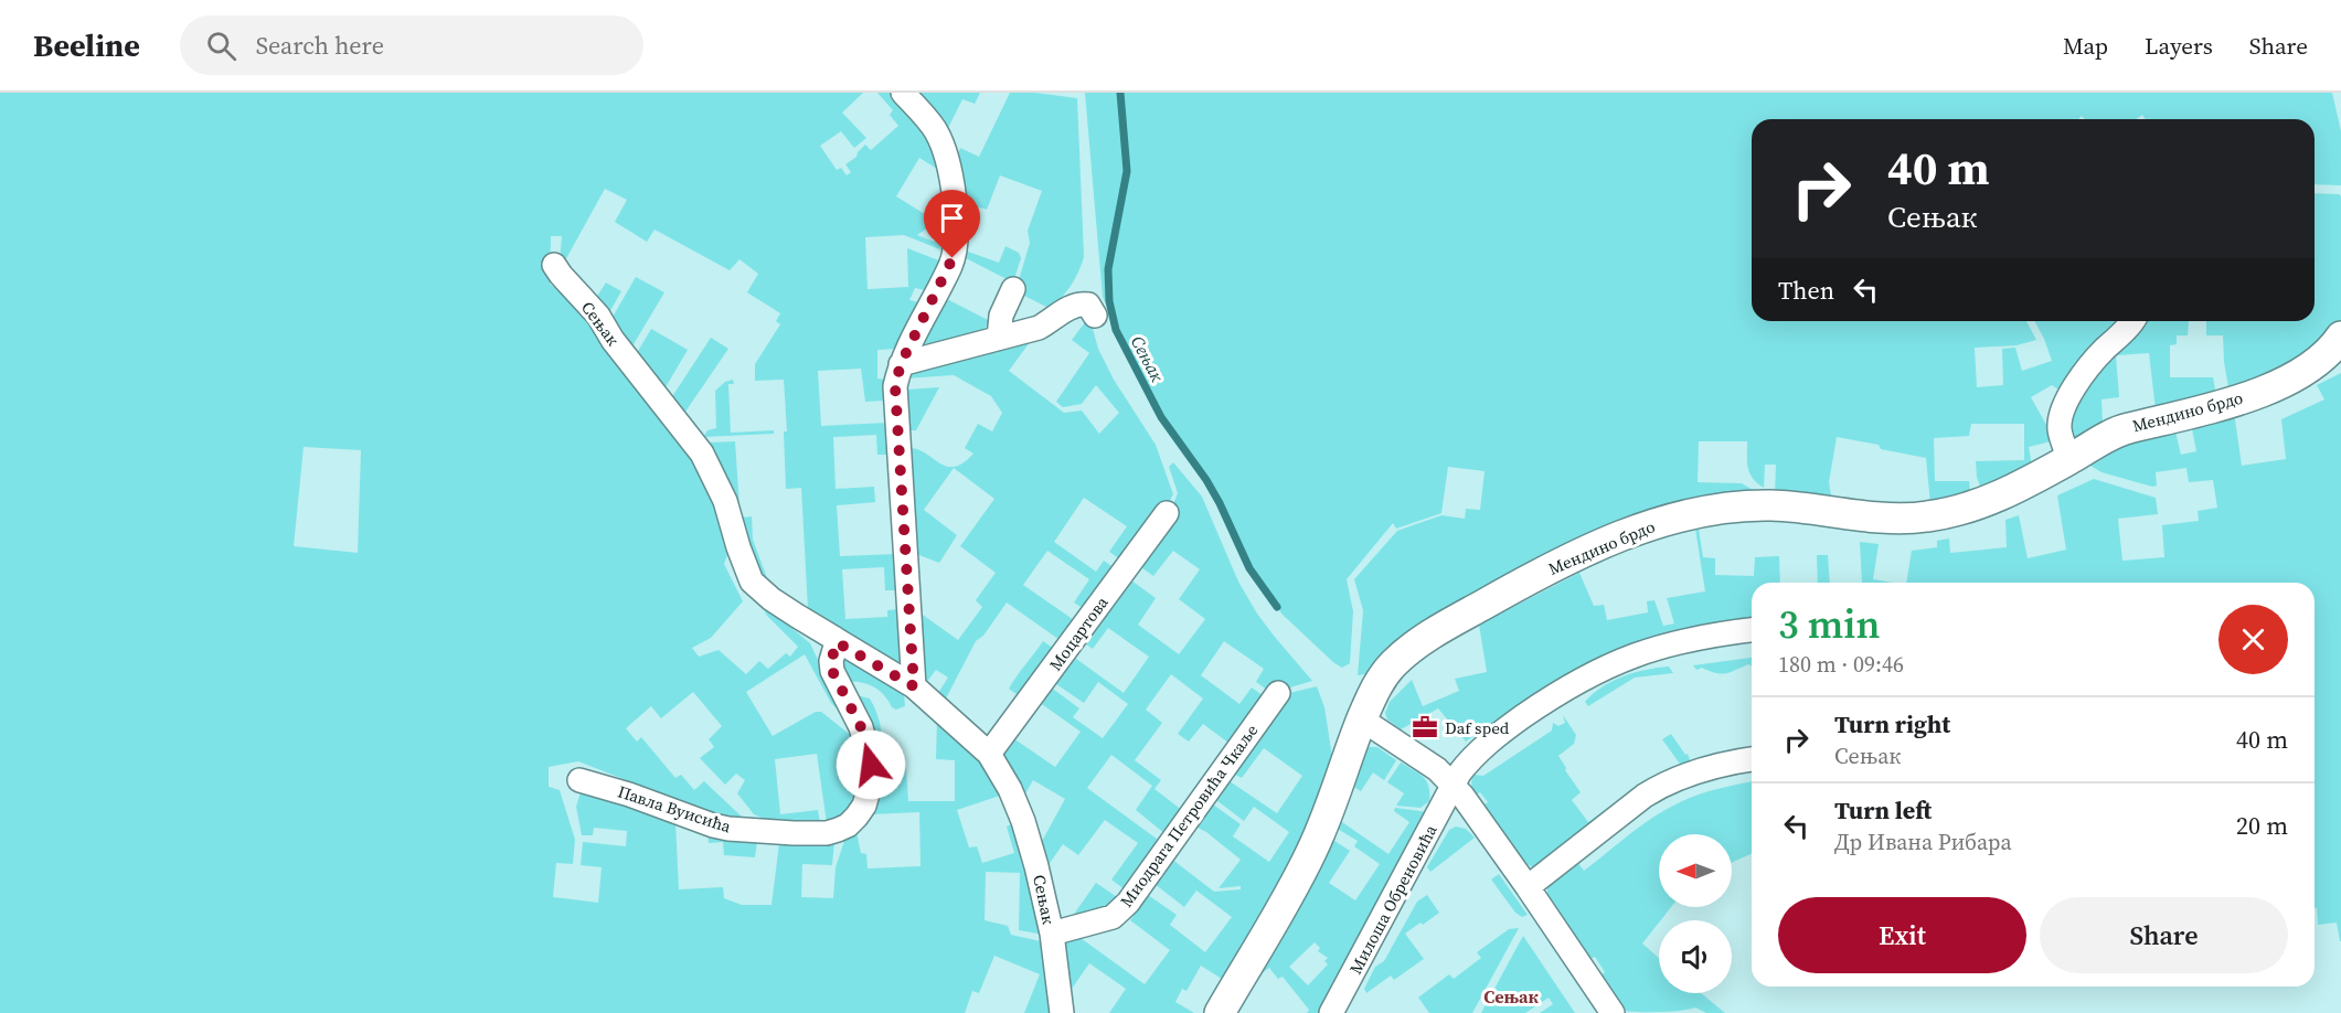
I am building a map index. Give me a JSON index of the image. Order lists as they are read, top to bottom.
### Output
{
  "streets": {
    "street": [
      "Сењак",
      "Мендино брдо",
      "Моцартова",
      "Павла Вуисића",
      "Миодрага Петровића Чкаље",
      "Милоша Обреновића"
    ]
  },
  "crossings": [
    ["Сењак", "Моцартова"],
    ["Сењак", "Павла Вуисића"],
    ["Сењак", "Миодрага Петровића Чкаље"]
  ],
  "districts": ["Сењак"],
  "water": ["Сењак"],
  "places": {
    "office": ["Daf sped"]
  },
  "north": "left",
  "page": {
    "header": "Beeline",
    "search": "Search here",
    "nav": ["Map", "Layers", "Share"],
    "turn": ["40 m", "Сењак"],
    "then": "Then",
    "heading": ["3 min", "180 m · 09:46"],
    "list": [
      {
        "name": "Turn right",
        "note": "Сењак",
        "value": "40 m"
      },
      {
        "name": "Turn left",
        "note": "Др Ивана Рибара",
        "value": "20 m"
      }
    ],
    "buttons": ["Exit", "Share"]
  }
}
